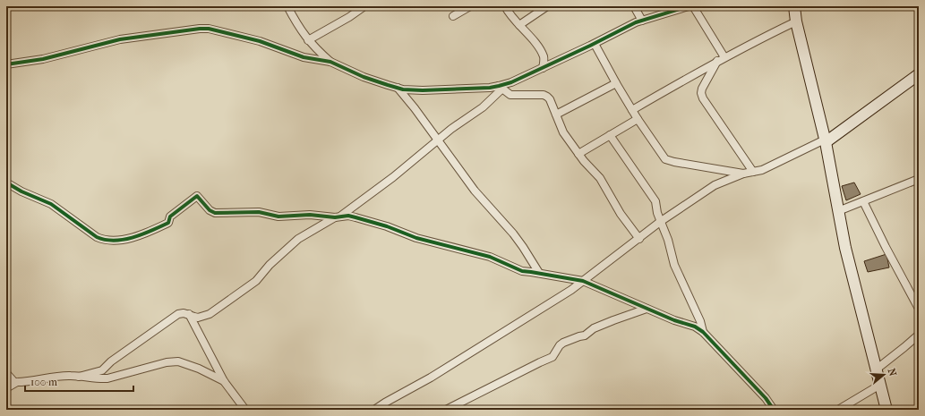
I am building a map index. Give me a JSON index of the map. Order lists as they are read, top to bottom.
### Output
{
  "scale_bar": "100 m",
  "north": "right"
}
